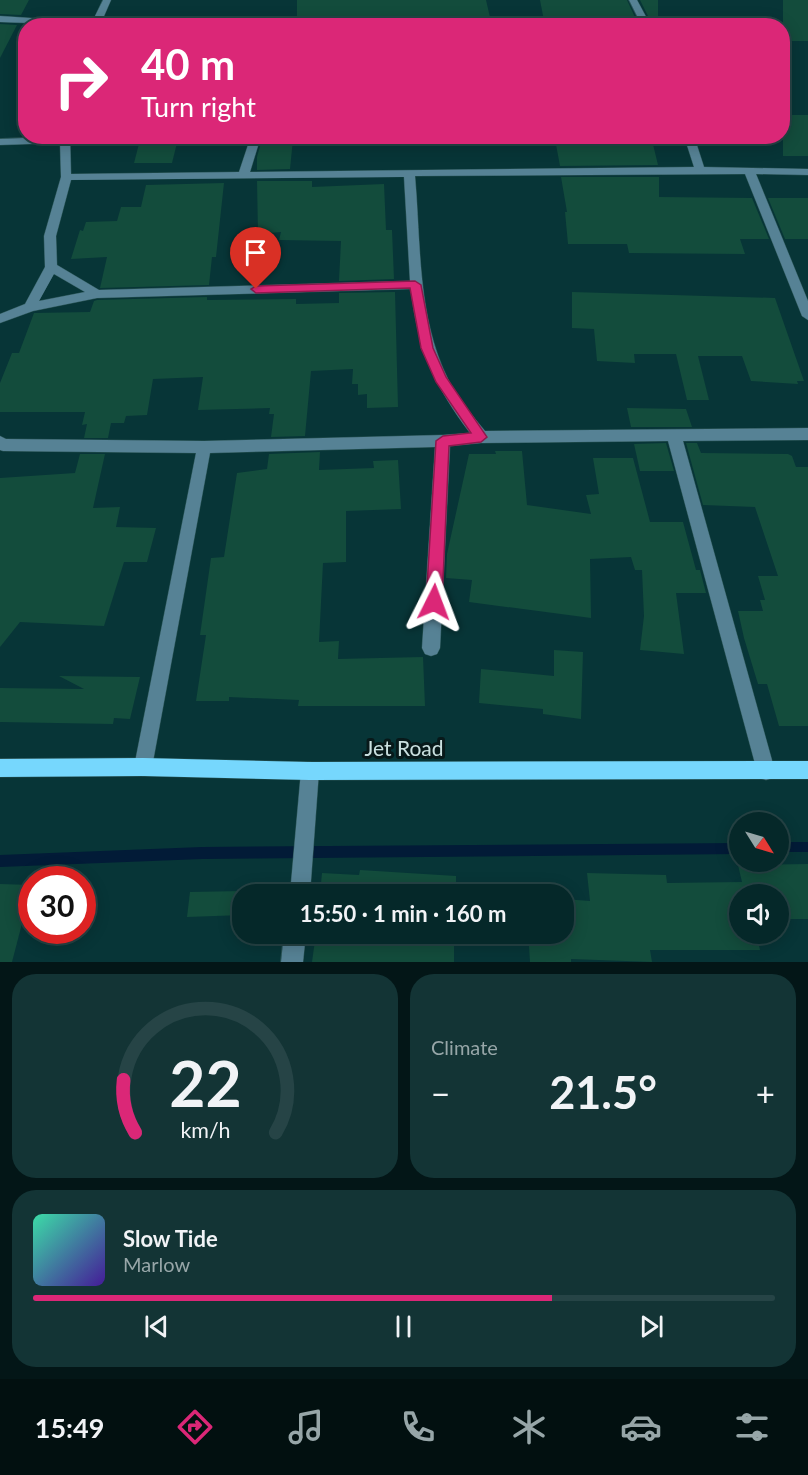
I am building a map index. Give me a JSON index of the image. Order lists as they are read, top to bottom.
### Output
{
  "streets": {
    "main road": ["Jet Road"]
  },
  "north": "bottom right",
  "page": {
    "turn": ["40 m", "Turn right"],
    "limit": "30",
    "trip": "15:50 · 1 min · 160 m",
    "tile": "Climate",
    "heat": ["−", "21.5°", "+"],
    "song": ["Slow Tide", "Marlow"],
    "tabs": "15:49",
    "gauge": ["22", "km/h"]
  }
}
